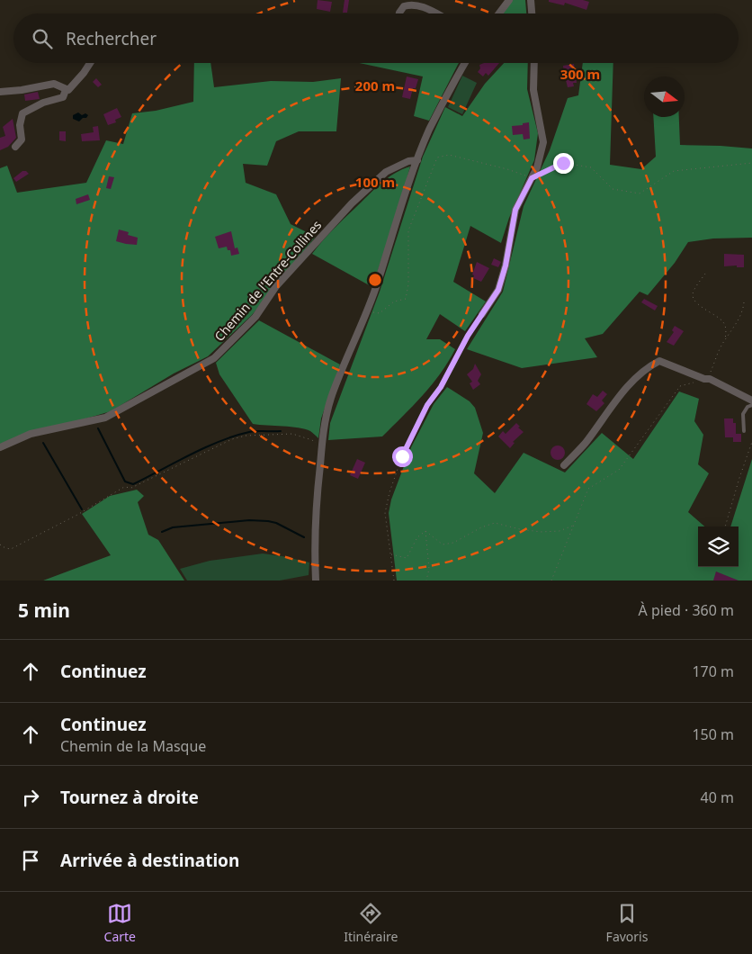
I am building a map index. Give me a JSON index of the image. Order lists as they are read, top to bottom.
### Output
{
  "streets": {
    "street": ["Chemin de l'Entre-Collines"]
  },
  "north": "right",
  "page": {
    "search": "Rechercher",
    "heading": ["5 min", "À pied · 360 m"],
    "list": [
      ["Continuez", "170 m"],
      ["Continuez", "Chemin de la Masque", "150 m"],
      ["Tournez à droite", "40 m"],
      "Arrivée à destination"
    ],
    "nav": ["Carte", "Itinéraire", "Favoris"]
  },
  "rings": ["300 m", "200 m", "100 m"]
}
